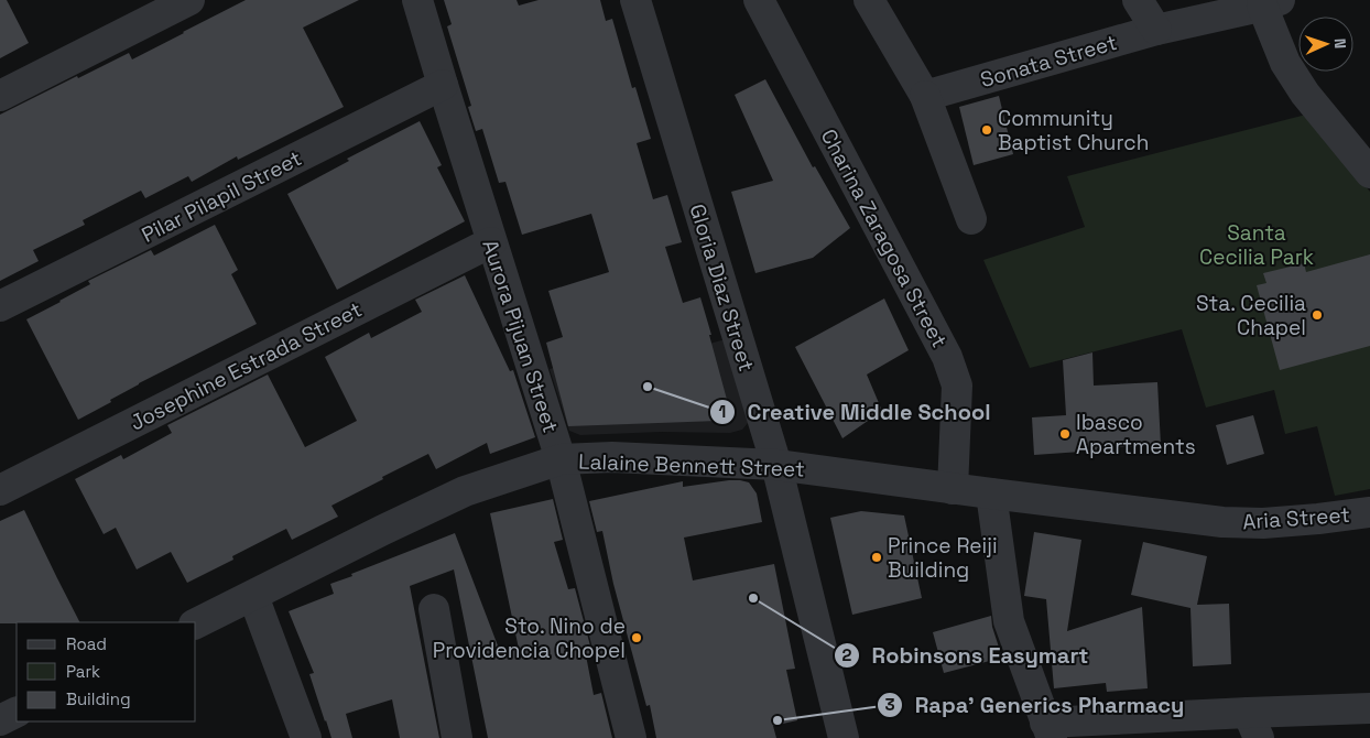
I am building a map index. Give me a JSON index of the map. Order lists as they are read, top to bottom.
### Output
{
  "streets": {
    "street": [
      "Sonata Street",
      "Pilar Pilapil Street",
      "Charina Zaragosa Street",
      "Gloria Diaz Street",
      "Aurora Pijuan Street",
      "Josephine Estrada Street",
      "Lalaine Bennett Street",
      "Aria Street"
    ]
  },
  "crossings": [
    ["Pilar Pilapil Street", "Aurora Pijuan Street"],
    ["Charina Zaragosa Street", "Lalaine Bennett Street"],
    ["Gloria Diaz Street", "Lalaine Bennett Street"],
    ["Aurora Pijuan Street", "Josephine Estrada Street"],
    ["Aurora Pijuan Street", "Lalaine Bennett Street"],
    ["Lalaine Bennett Street", "Aria Street"]
  ],
  "parks": ["Santa Cecilia Park"],
  "places": [
    "Community Baptist Church",
    "Sta. Cecilia Chapel",
    "Creative Middle School",
    "Ibasco Apartments",
    "Prince Reiji Building",
    "Robinsons Easymart",
    "Sto. Nino de Providencia Chopel",
    "Rapa' Generics Pharmacy"
  ],
  "legend": ["Road", "Park", "Building"],
  "north": "right"
}
